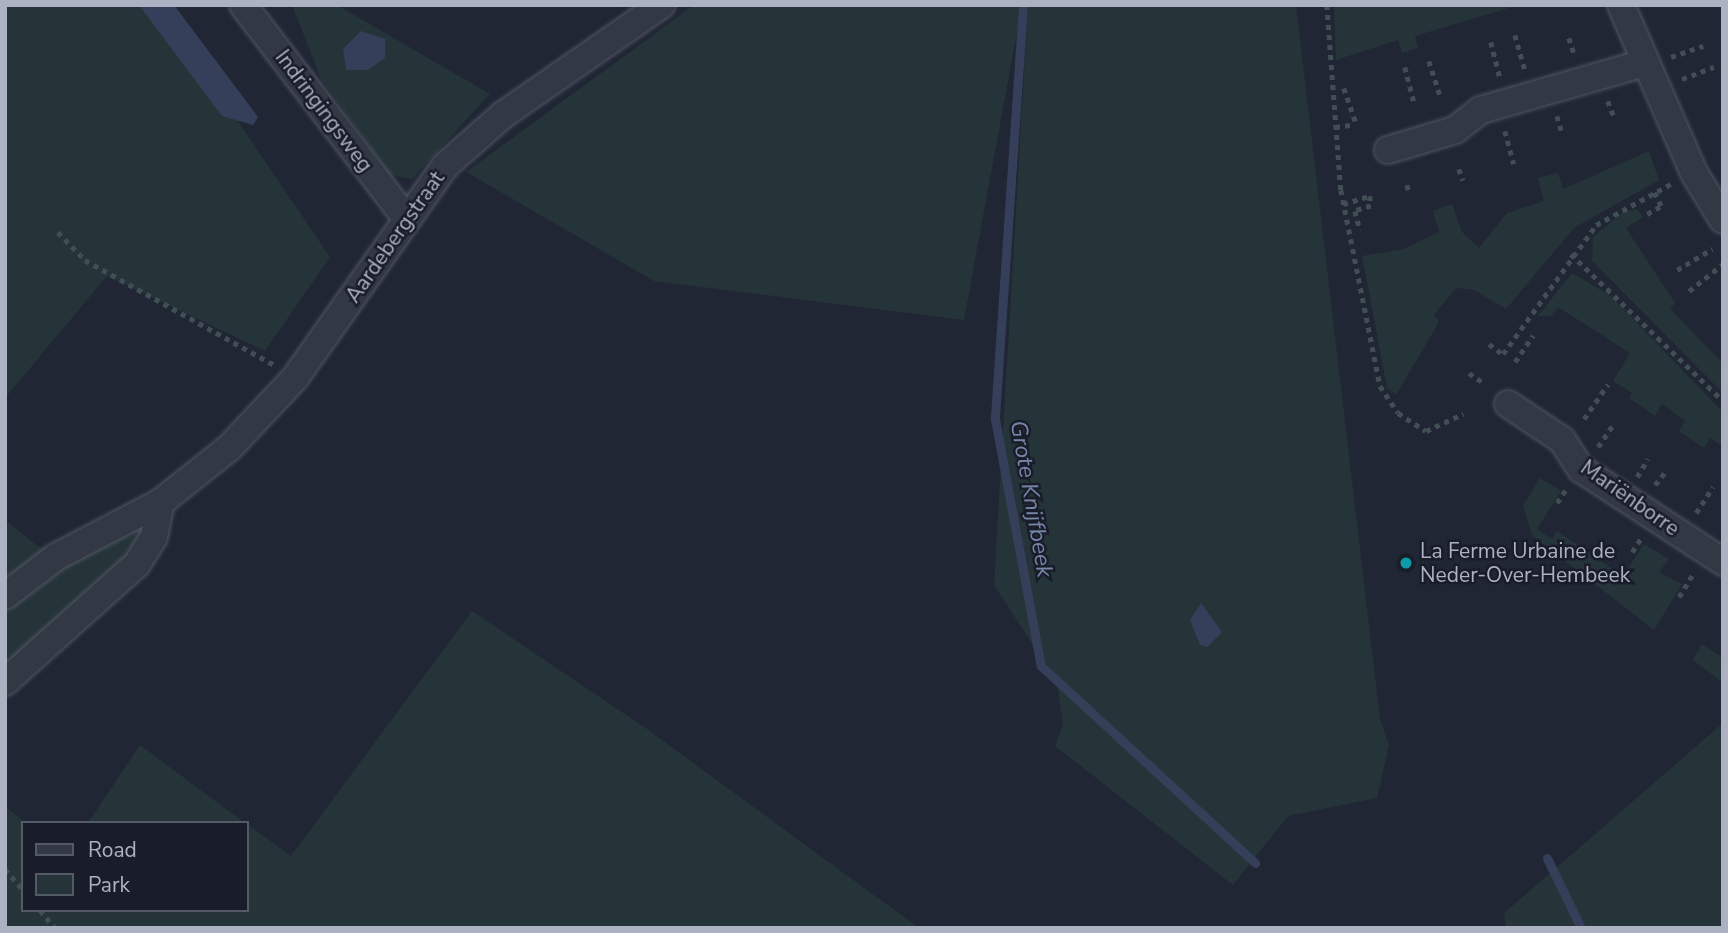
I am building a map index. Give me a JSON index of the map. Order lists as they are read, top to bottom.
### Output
{
  "streets": {
    "street": ["Indringingsweg", "Aardebergstraat", "Mariënborre"]
  },
  "crossings": [
    ["Indringingsweg", "Aardebergstraat"]
  ],
  "water": ["Grote Knijfbeek"],
  "places": ["La Ferme Urbaine de Neder-Over-Hembeek"],
  "legend": ["Road", "Park"]
}
